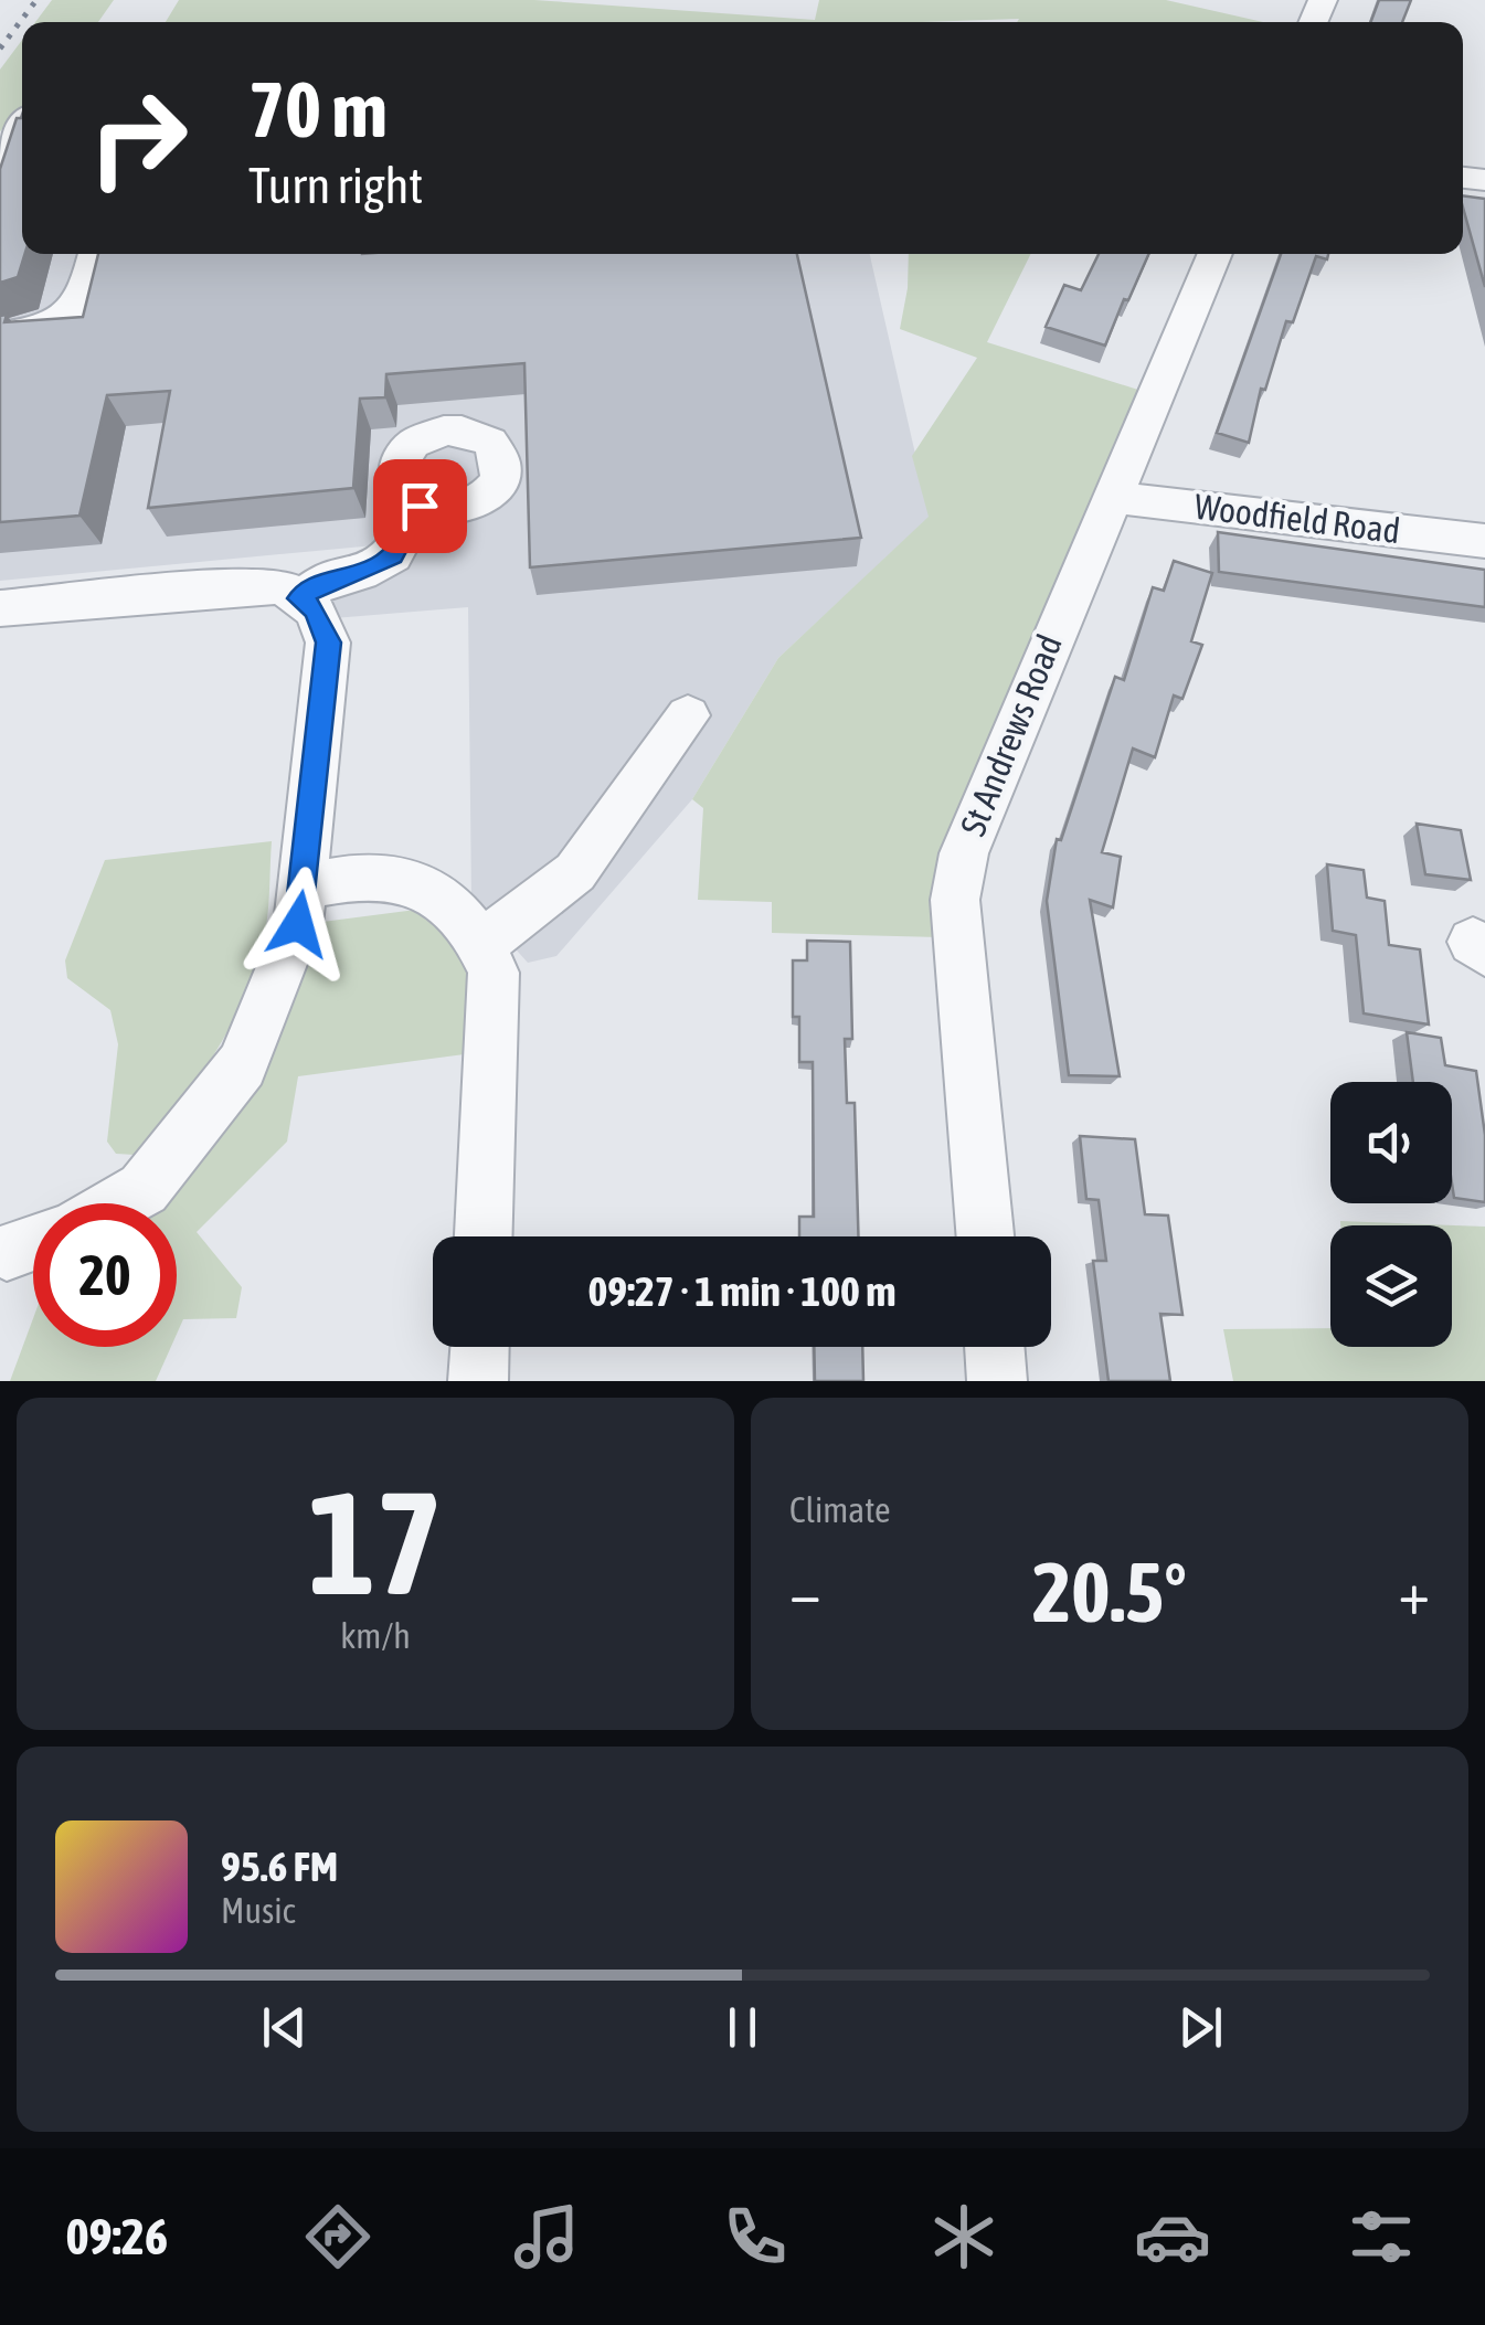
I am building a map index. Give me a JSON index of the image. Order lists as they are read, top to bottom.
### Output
{
  "streets": {
    "street": ["Woodfield Road", "St Andrews Road"]
  },
  "crossings": [
    ["Woodfield Road", "St Andrews Road"]
  ],
  "page": {
    "turn": ["70 m", "Turn right"],
    "limit": "20",
    "trip": "09:27 · 1 min · 100 m",
    "tile": [
      ["17", "km/h"],
      "Climate"
    ],
    "heat": ["−", "20.5°", "+"],
    "song": ["95.6 FM", "Music"],
    "tabs": "09:26"
  }
}
